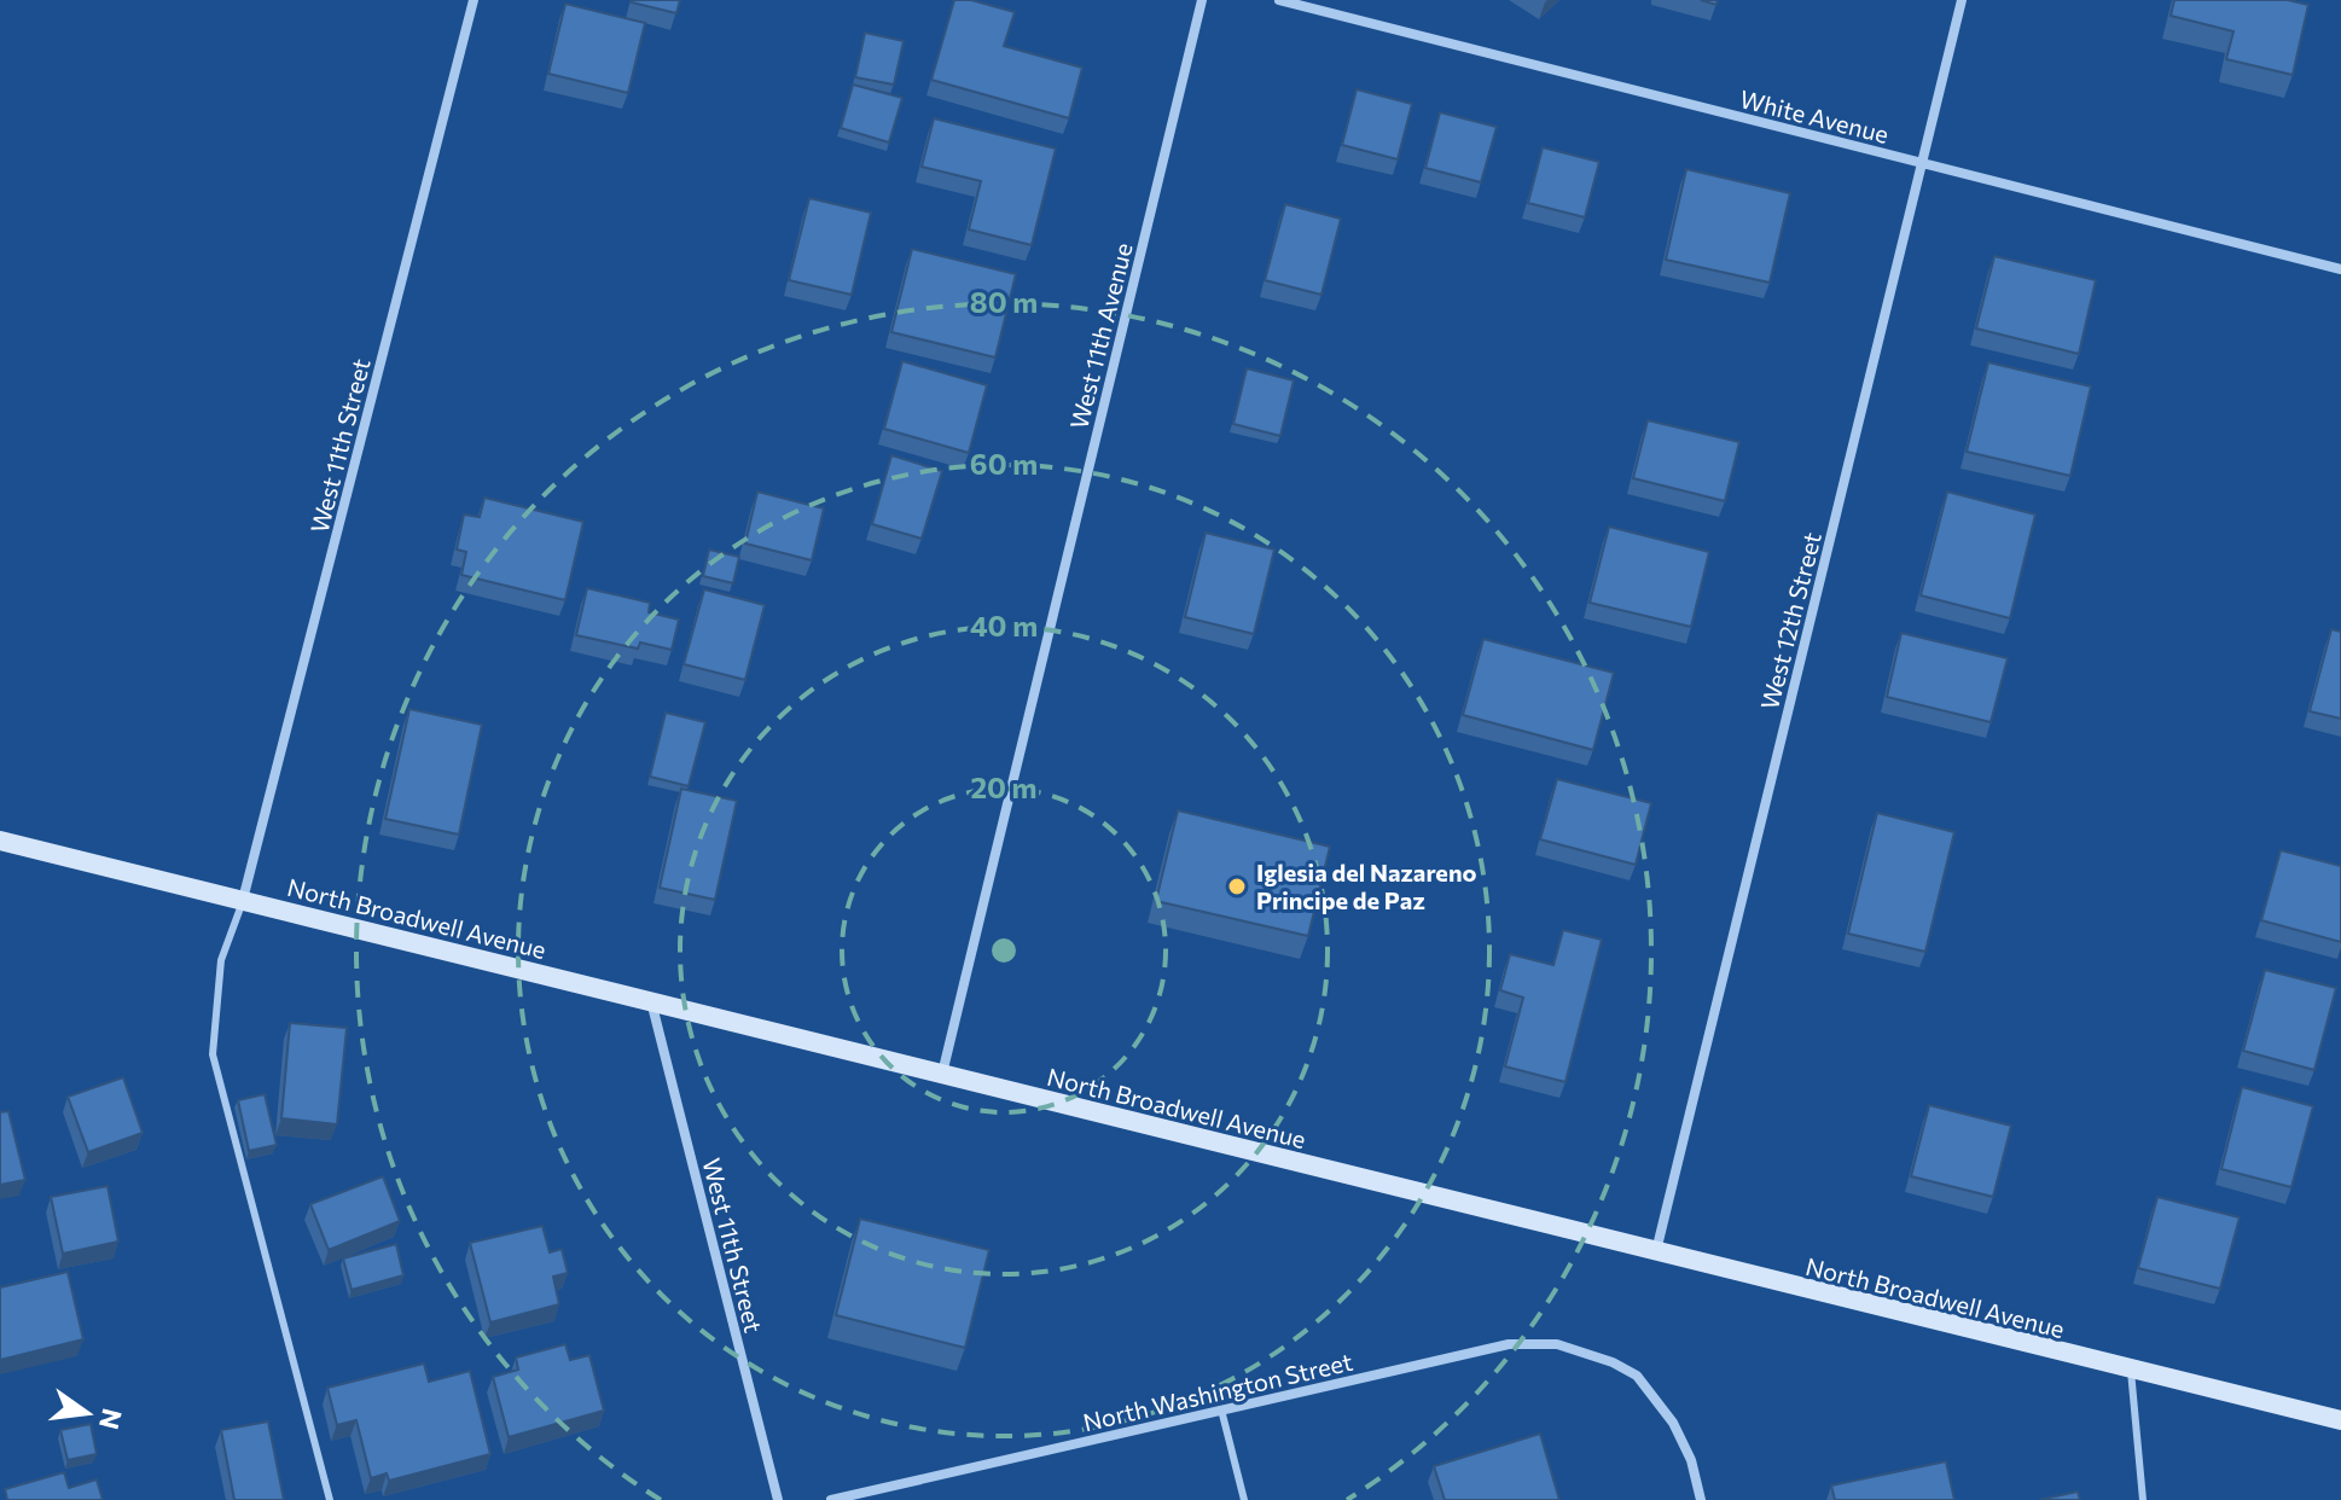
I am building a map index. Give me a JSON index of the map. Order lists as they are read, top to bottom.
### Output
{
  "streets": {
    "main road": ["North Broadwell Avenue"],
    "street": [
      "White Avenue",
      "West 11th Avenue",
      "West 11th Street",
      "West 12th Street",
      "North Washington Street"
    ]
  },
  "crossings": [
    ["White Avenue", "West 12th Street"],
    ["West 11th Avenue", "North Broadwell Avenue"],
    ["West 11th Street", "North Broadwell Avenue"],
    ["West 12th Street", "North Broadwell Avenue"]
  ],
  "places": ["Iglesia del Nazareno Principe de Paz"],
  "north": "right",
  "rings": [
    "80 m",
    "60 m",
    "40 m",
    "20 m"
  ]
}
